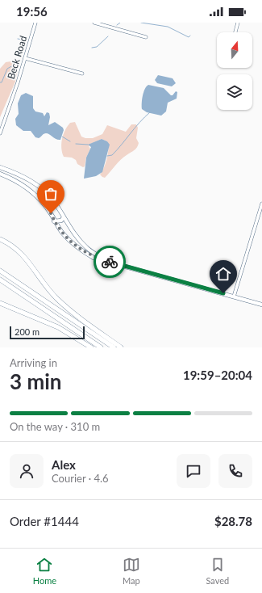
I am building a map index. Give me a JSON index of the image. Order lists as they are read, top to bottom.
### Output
{
  "streets": {
    "street": ["Beck Road"]
  },
  "scale_bar": "200 m",
  "north": "top",
  "page": {
    "status": "19:56",
    "scale": "200 m",
    "heading": ["3 min", "Arriving in", "19:59–20:04"],
    "panel": [
      "Alex",
      "Courier · 4.6",
      "Order #1444",
      "$28.78"
    ],
    "bar": "On the way · 310 m",
    "tabs": ["Home", "Map", "Saved"]
  }
}
